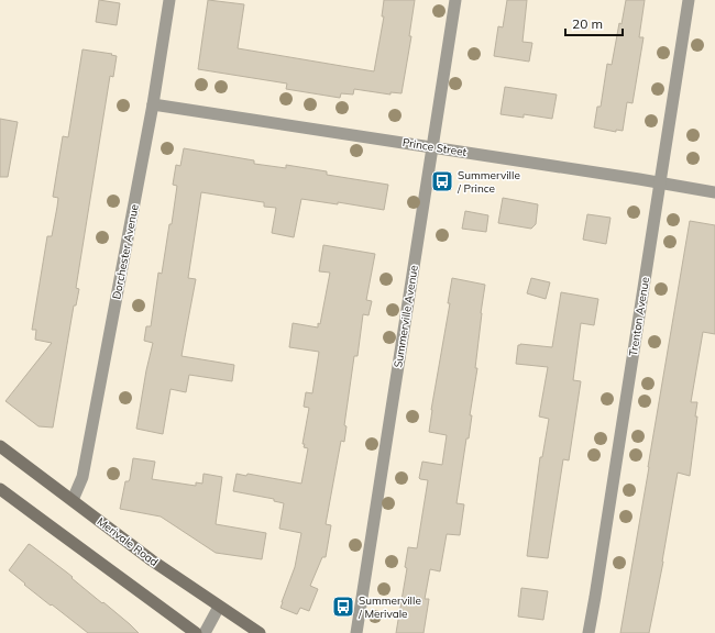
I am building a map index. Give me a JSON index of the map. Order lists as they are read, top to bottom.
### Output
{
  "streets": {
    "main road": ["Merivale Road"],
    "street": [
      "Prince Street",
      "Dorchester Avenue",
      "Summerville Avenue",
      "Trenton Avenue"
    ]
  },
  "crossings": [
    ["Prince Street", "Dorchester Avenue"],
    ["Prince Street", "Summerville Avenue"],
    ["Prince Street", "Trenton Avenue"],
    ["Dorchester Avenue", "Merivale Road"]
  ],
  "places": {
    "bus stop": ["Summerville / Prince", "Summerville / Merivale"]
  },
  "scale_bar": "20 m"
}
